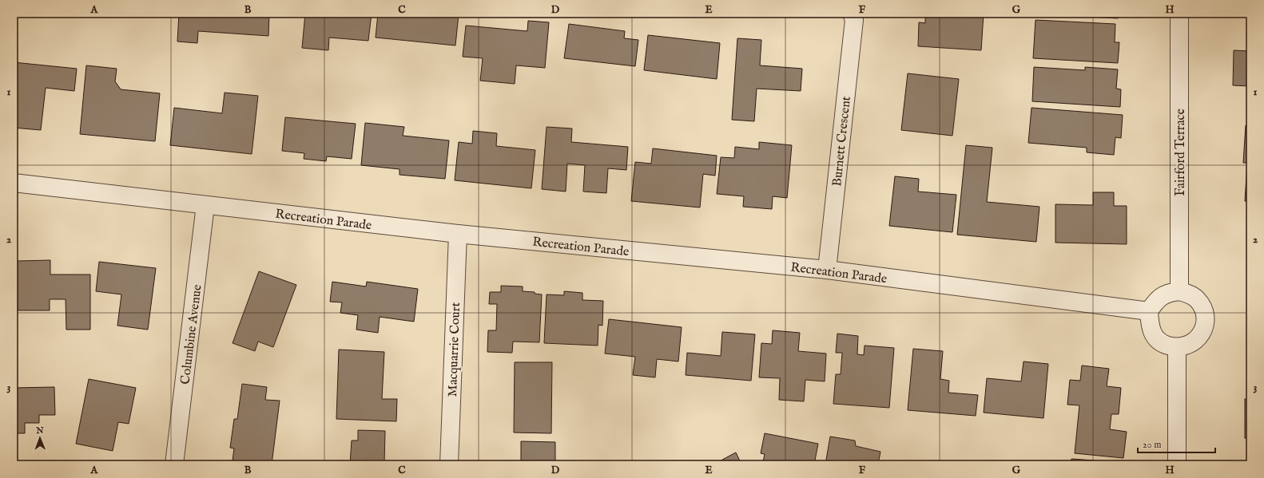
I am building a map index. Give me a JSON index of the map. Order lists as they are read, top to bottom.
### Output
{
  "streets": {
    "street": [
      "Burnett Crescent",
      "Fairford Terrace",
      "Recreation Parade",
      "Columbine Avenue",
      "Macquarrie Court"
    ]
  },
  "crossings": [
    ["Burnett Crescent", "Recreation Parade"],
    ["Fairford Terrace", "Recreation Parade"],
    ["Recreation Parade", "Columbine Avenue"],
    ["Recreation Parade", "Macquarrie Court"]
  ],
  "scale_bar": "20 m",
  "north": "top",
  "grid": {
    "columns": [
      "A",
      "B",
      "C",
      "D",
      "E",
      "F",
      "G",
      "H"
    ],
    "rows": ["1", "2", "3"]
  }
}
